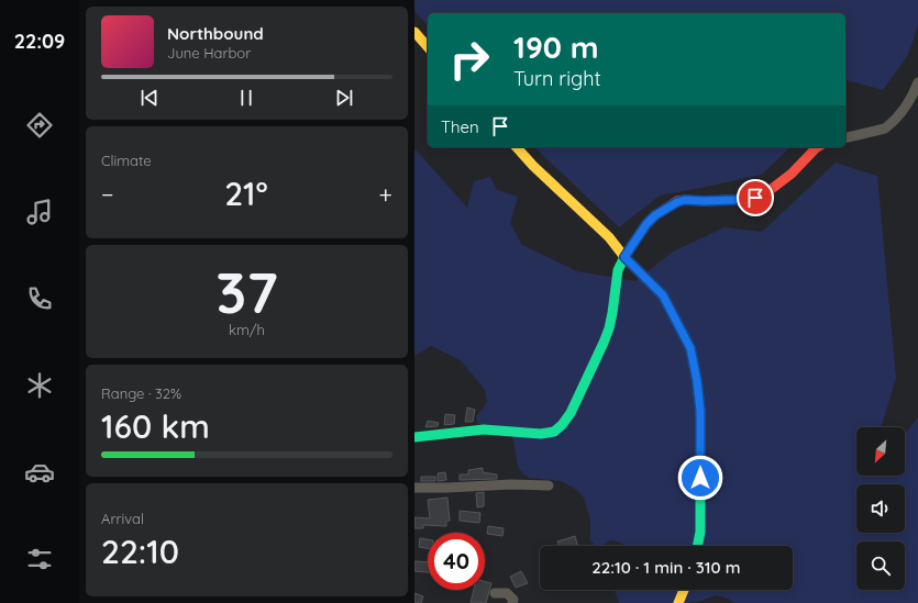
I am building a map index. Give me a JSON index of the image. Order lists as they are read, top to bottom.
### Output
{
  "north": "bottom left",
  "page": {
    "tabs": "22:09",
    "turn": ["190 m", "Turn right"],
    "song": ["Northbound", "June Harbor"],
    "then": "Then",
    "tile": [
      "Climate",
      ["37", "km/h"],
      ["Range · 32%", "160 km"],
      ["Arrival", "22:10"]
    ],
    "heat": ["−", "21°", "+"],
    "limit": "40",
    "trip": "22:10 · 1 min · 310 m"
  }
}
